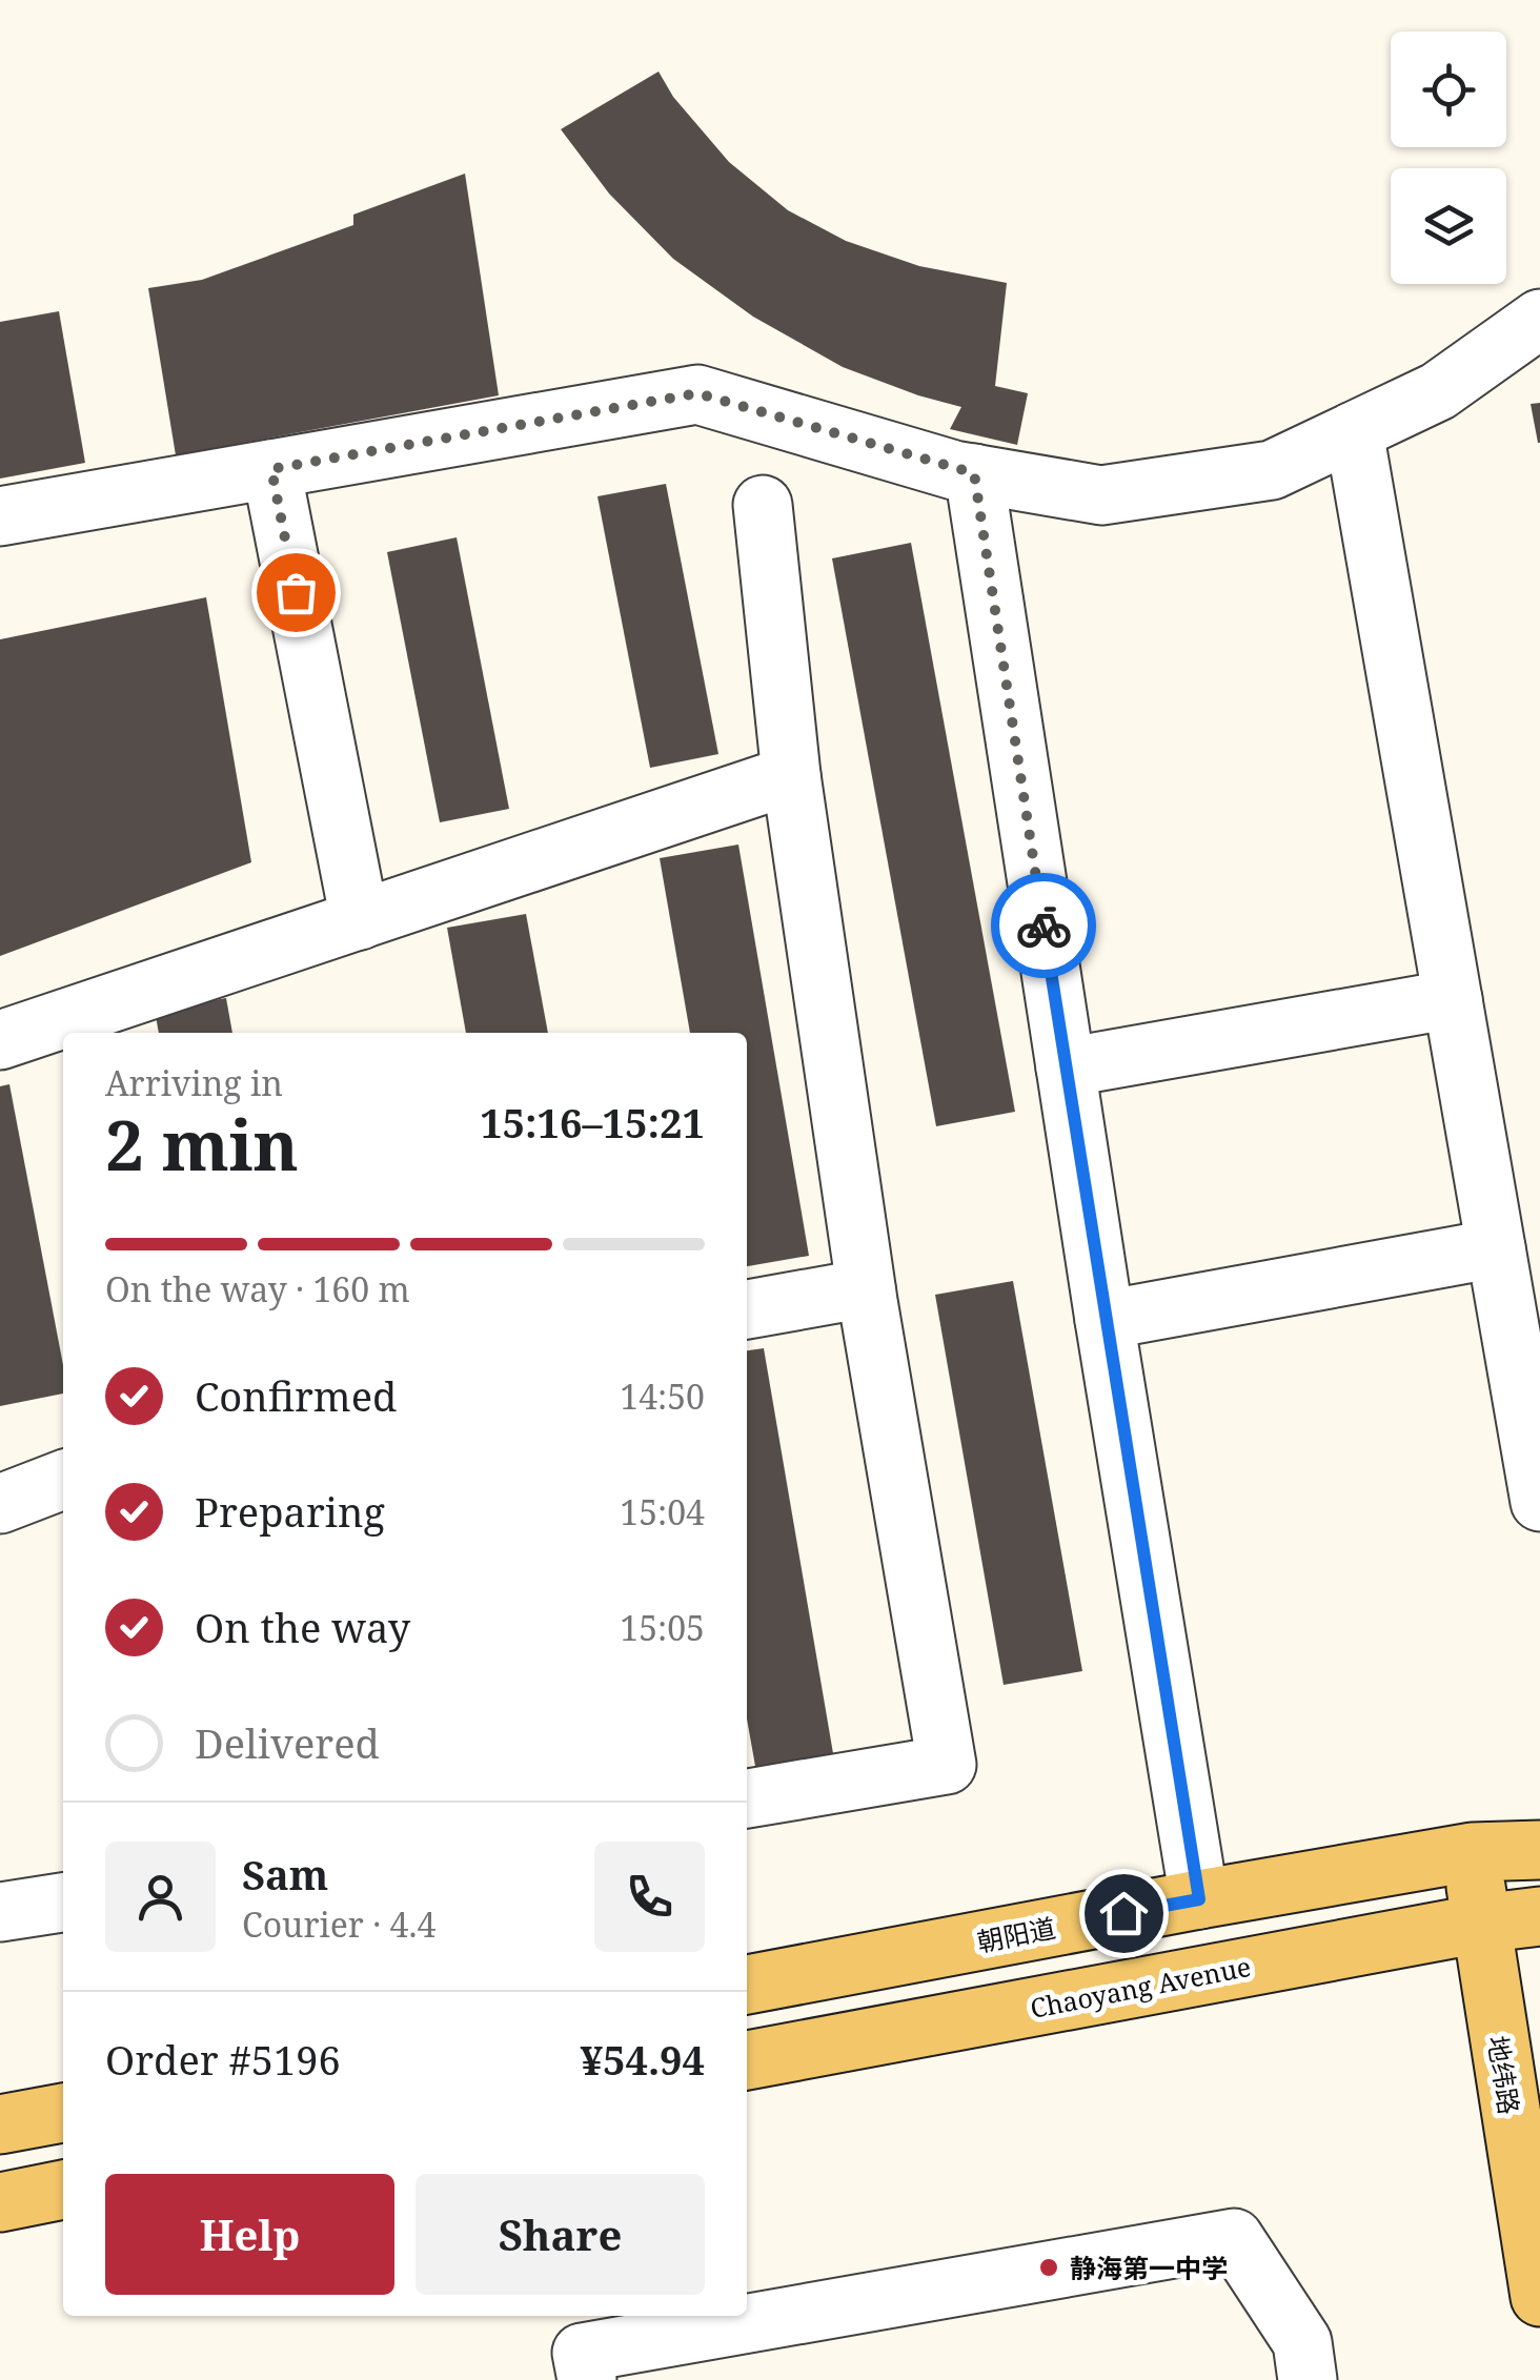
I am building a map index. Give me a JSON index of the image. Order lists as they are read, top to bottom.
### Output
{
  "streets": {
    "main road": ["朝阳道", "Chaoyang Avenue", "地纬路"]
  },
  "crossings": [
    ["朝阳道", "地纬路"],
    ["Chaoyang Avenue", "地纬路"]
  ],
  "places": ["静海第一中学"],
  "page": {
    "heading": ["2 min", "Arriving in", "15:16–15:21"],
    "panel": [
      "Sam",
      "Courier · 4.4",
      "Order #5196",
      "¥54.94"
    ],
    "bar": "On the way · 160 m",
    "list": [
      ["Confirmed", "14:50"],
      ["Preparing", "15:04"],
      ["On the way", "15:05"],
      "Delivered"
    ],
    "buttons": ["Help", "Share"]
  }
}
